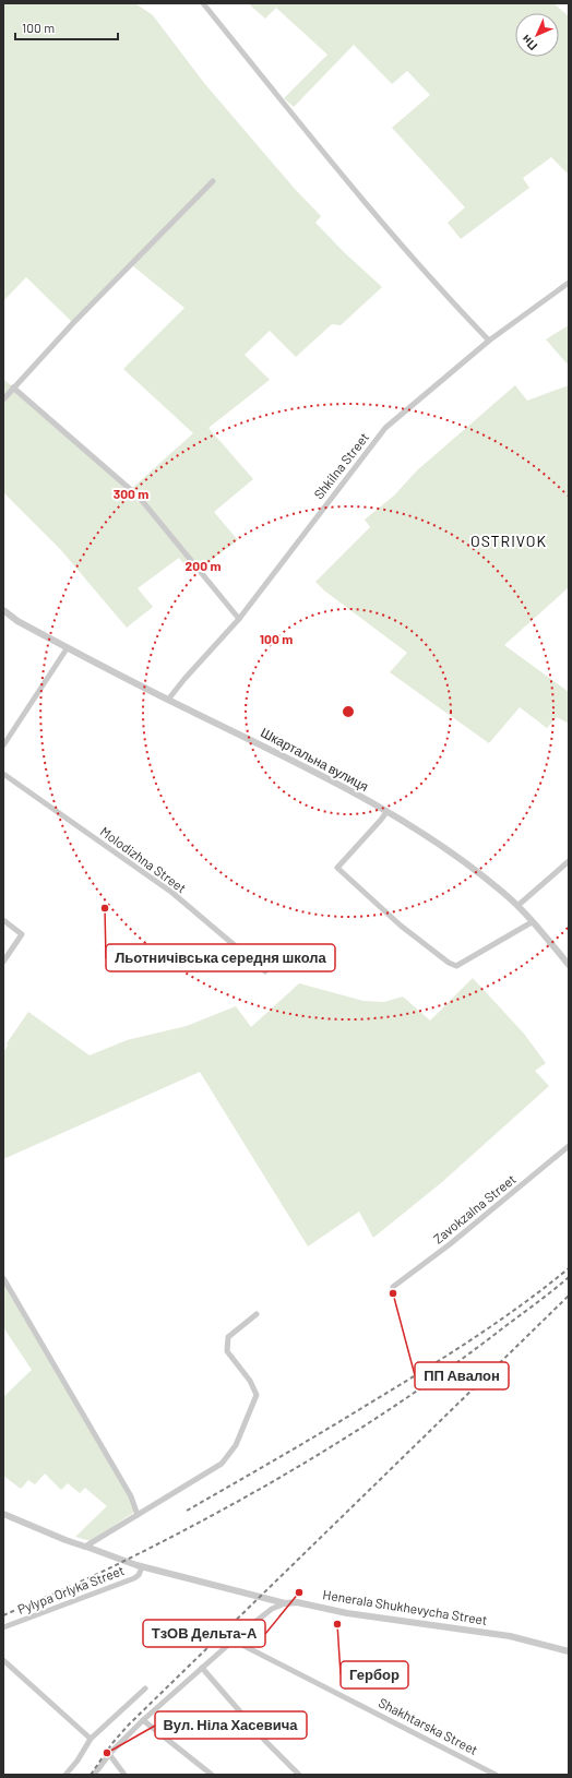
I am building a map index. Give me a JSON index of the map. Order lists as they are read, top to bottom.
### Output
{
  "streets": {
    "street": [
      "Shkilna Street",
      "Шкартальна вулиця",
      "Molodizhna Street",
      "Zavokzalna Street",
      "Pylypa Orlyka Street",
      "Henerala Shukhevycha Street",
      "Shakhtarska Street"
    ]
  },
  "crossings": [
    ["Shkilna Street", "Шкартальна вулиця"],
    ["Pylypa Orlyka Street", "Henerala Shukhevycha Street"]
  ],
  "districts": ["OSTRIVOK"],
  "places": [
    "Льотничівська середня школа",
    "ПП Авалон",
    "ТзОВ Дельта-А",
    "Гербор",
    "Вул. Ніла Хасевича"
  ],
  "scale_bar": "100 m",
  "north": "bottom left",
  "rings": ["300 m", "200 m", "100 m"]
}
